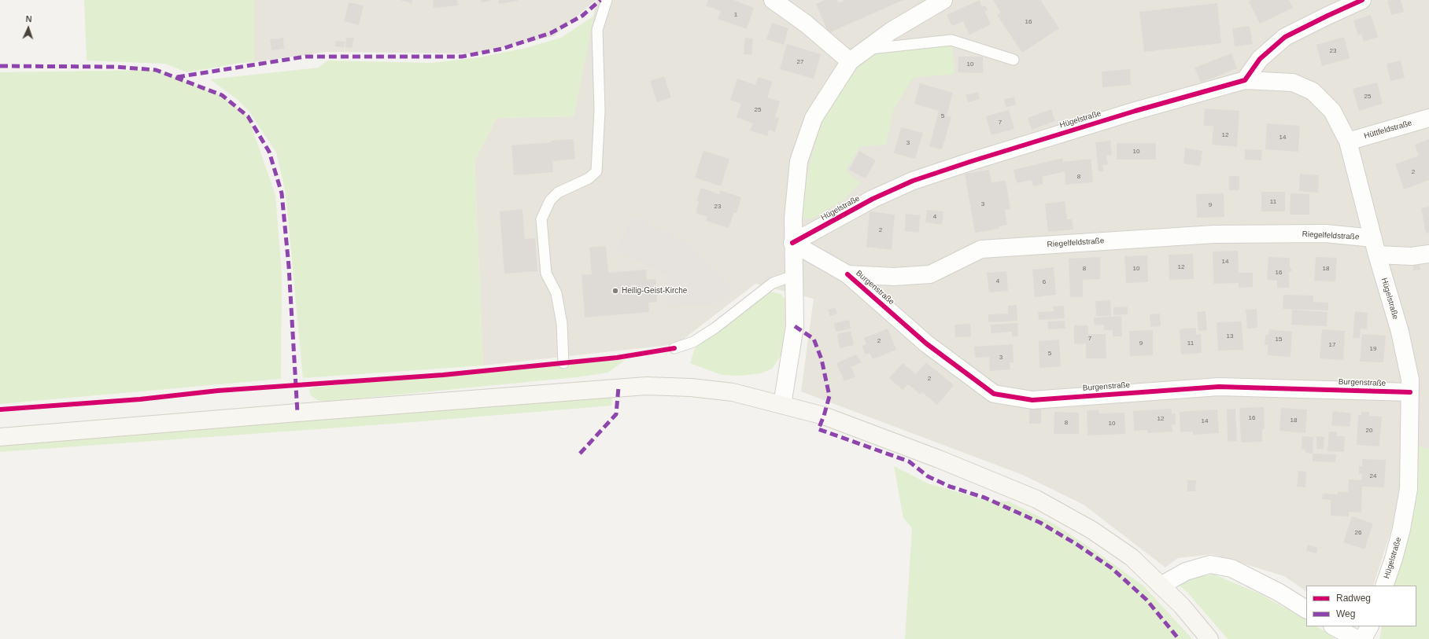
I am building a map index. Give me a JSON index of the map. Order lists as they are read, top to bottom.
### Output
{
  "streets": {
    "street": [
      "Hügelstraße",
      "Hüttfeldstraße",
      "Riegelfeldstraße",
      "Burgenstraße"
    ]
  },
  "crossings": [
    ["Hügelstraße", "Hüttfeldstraße"],
    ["Hügelstraße", "Riegelfeldstraße"],
    ["Hügelstraße", "Burgenstraße"],
    ["Riegelfeldstraße", "Burgenstraße"]
  ],
  "places": ["Heilig-Geist-Kirche"],
  "house_numbers": [
    "1",
    "16",
    "23",
    "27",
    "10",
    "25",
    "25",
    "5",
    "7",
    "12",
    "14",
    "3",
    "10",
    "2",
    "8",
    "11",
    "3",
    "9",
    "23",
    "4",
    "2",
    "14",
    "12",
    "8",
    "10",
    "18",
    "16",
    "4",
    "6",
    "13",
    "7",
    "15",
    "2",
    "9",
    "11",
    "17",
    "19",
    "5",
    "3",
    "2",
    "16",
    "12",
    "18",
    "14",
    "8",
    "10",
    "20",
    "24",
    "26"
  ],
  "legend": ["Radweg", "Weg"],
  "north": "top"
}
